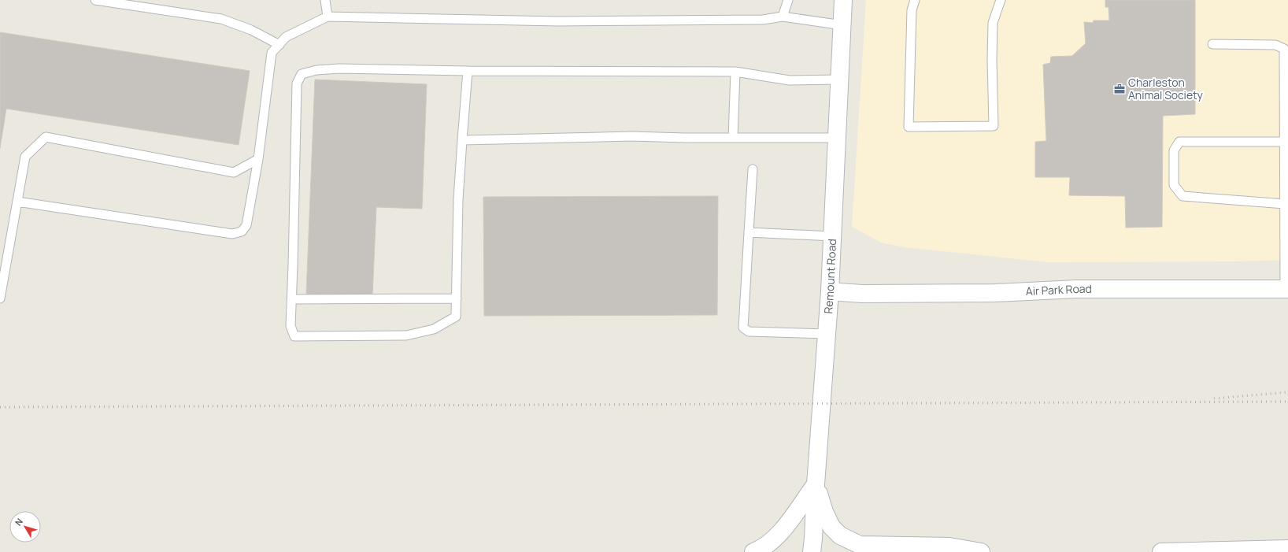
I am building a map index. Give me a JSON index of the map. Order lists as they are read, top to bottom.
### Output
{
  "streets": {
    "street": ["Remount Road", "Air Park Road"]
  },
  "crossings": [
    ["Remount Road", "Air Park Road"]
  ],
  "places": {
    "office": ["Charleston Animal Society"]
  },
  "north": "top left"
}
